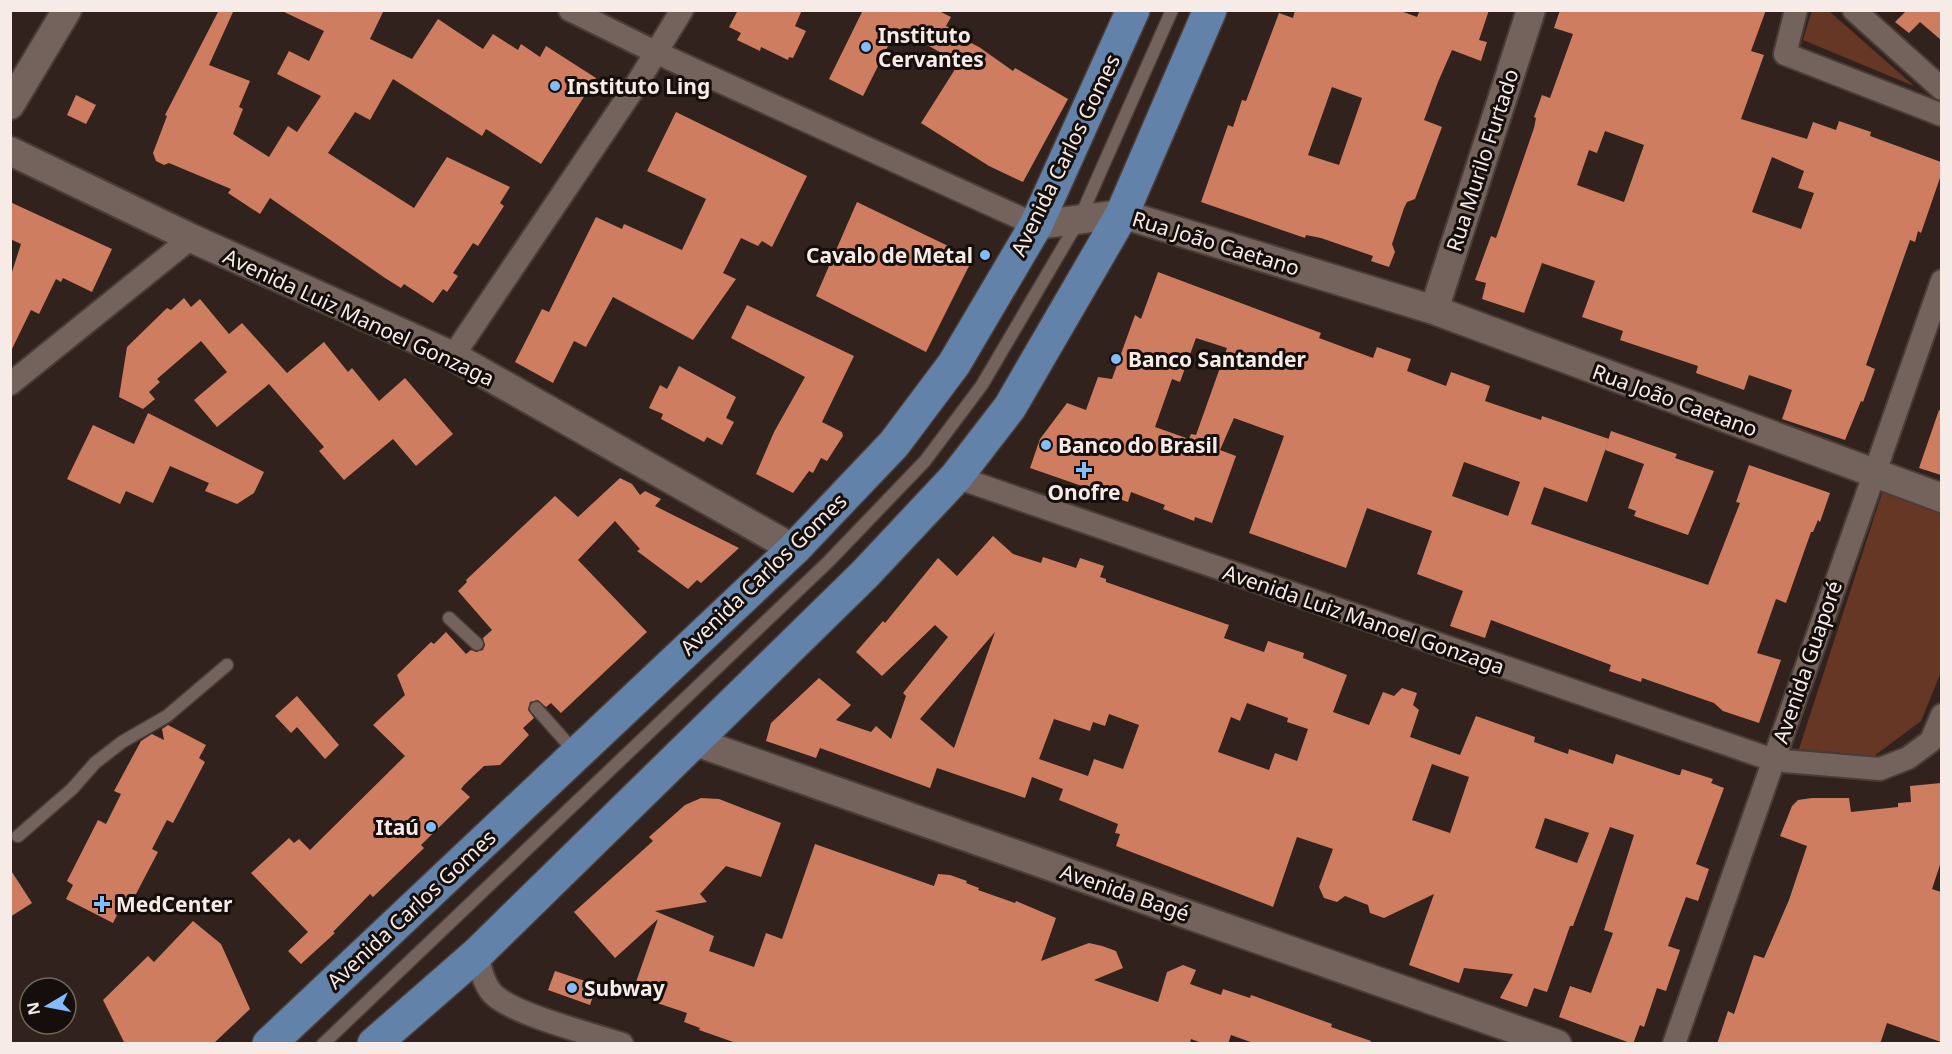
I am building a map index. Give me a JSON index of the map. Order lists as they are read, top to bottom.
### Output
{
  "streets": {
    "main road": ["Avenida Carlos Gomes"],
    "street": [
      "Rua Murilo Furtado",
      "Rua João Caetano",
      "Avenida Luiz Manoel Gonzaga",
      "Avenida Guaporé",
      "Avenida Bagé"
    ]
  },
  "crossings": [
    ["Avenida Carlos Gomes", "Rua João Caetano"],
    ["Avenida Carlos Gomes", "Avenida Luiz Manoel Gonzaga"],
    ["Rua Murilo Furtado", "Rua João Caetano"],
    ["Rua João Caetano", "Avenida Guaporé"],
    ["Avenida Luiz Manoel Gonzaga", "Avenida Guaporé"]
  ],
  "places": {
    "other": [
      "Instituto Cervantes",
      "Instituto Ling",
      "Cavalo de Metal",
      "Banco Santander",
      "Banco do Brasil",
      "Itaú",
      "Subway"
    ],
    "health": ["Onofre", "MedCenter"]
  },
  "north": "left"
}
